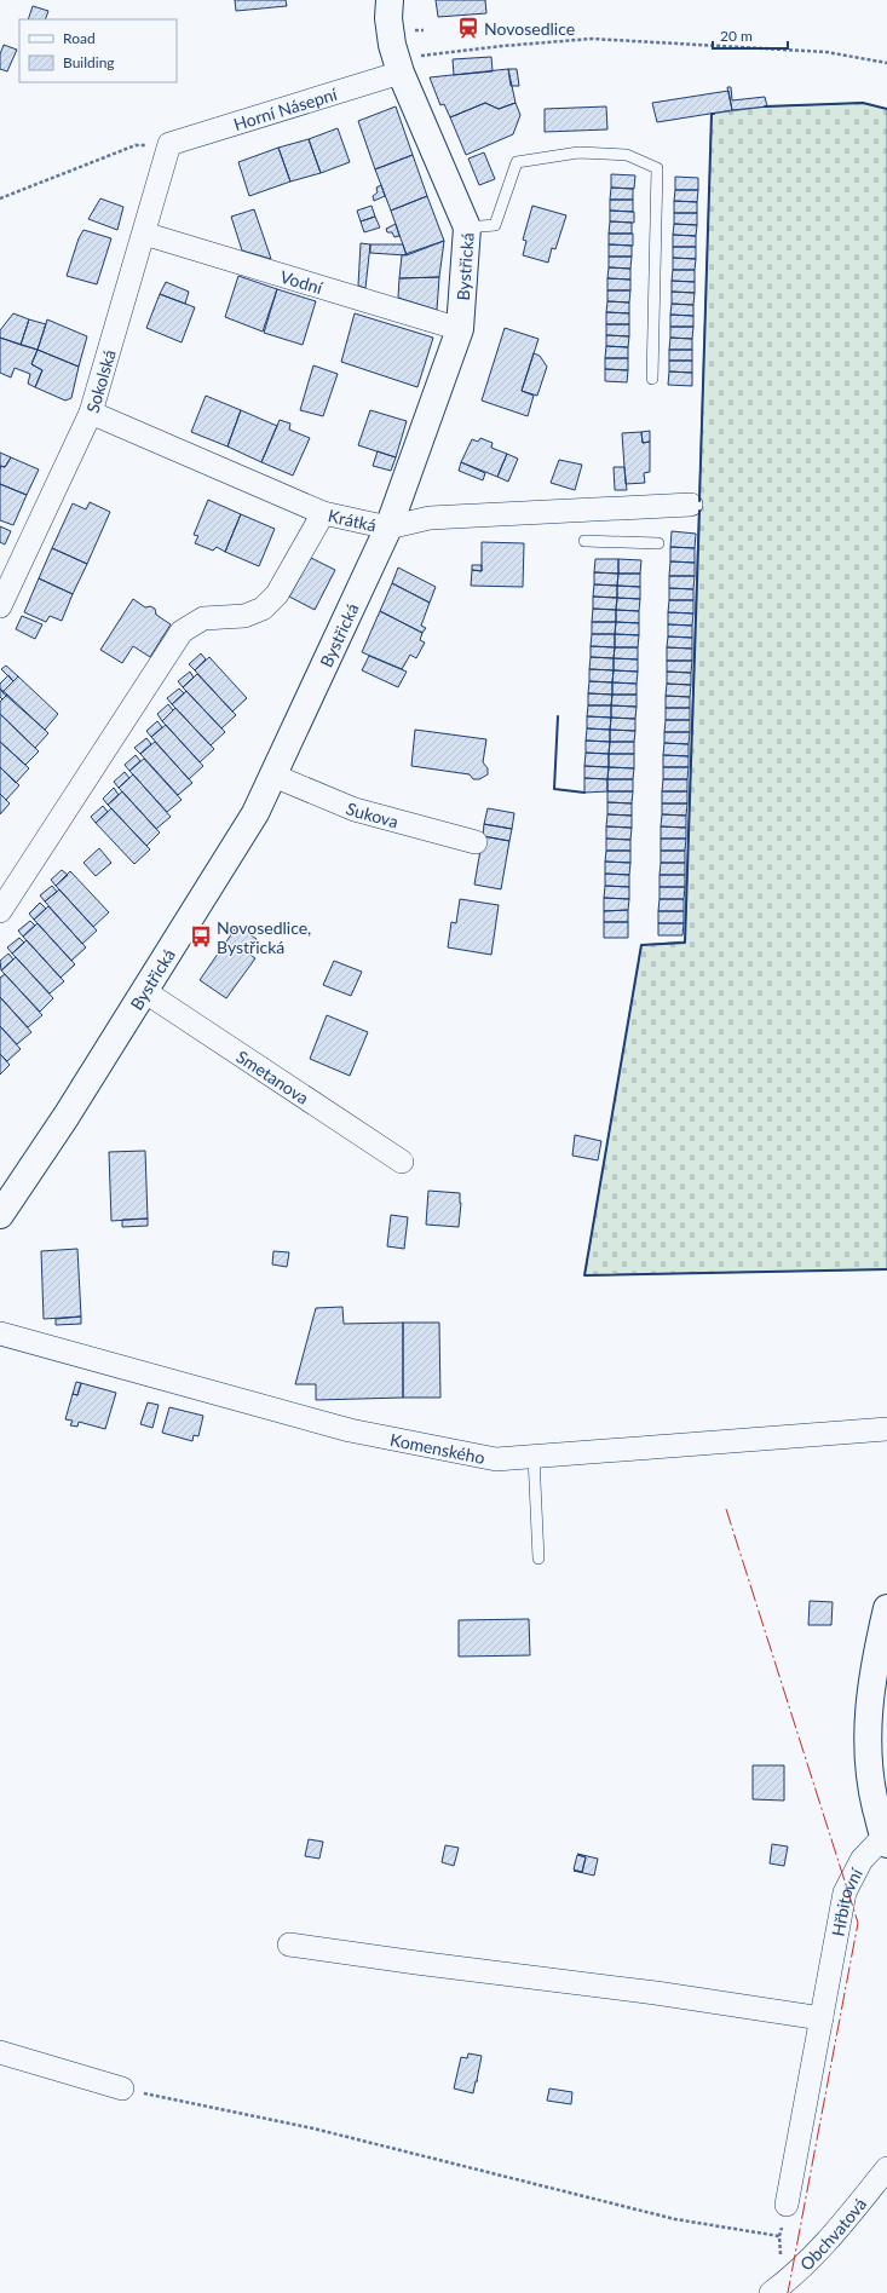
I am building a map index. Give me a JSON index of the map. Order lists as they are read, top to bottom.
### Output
{
  "streets": {
    "street": [
      "Horní Násepní",
      "Bystřická",
      "Vodní",
      "Sokolská",
      "Krátká",
      "Sukova",
      "Smetanova",
      "Komenského",
      "Hřbitovní",
      "Obchvatová"
    ]
  },
  "crossings": [
    ["Horní Násepní", "Bystřická"],
    ["Horní Násepní", "Sokolská"],
    ["Bystřická", "Vodní"],
    ["Bystřická", "Krátká"],
    ["Bystřická", "Sukova"],
    ["Bystřická", "Smetanova"],
    ["Vodní", "Sokolská"],
    ["Sokolská", "Krátká"]
  ],
  "places": {
    "station": ["Novosedlice"],
    "bus stop": ["Novosedlice, Bystřická"]
  },
  "legend": ["Road", "Building"],
  "scale_bar": "20 m"
}
